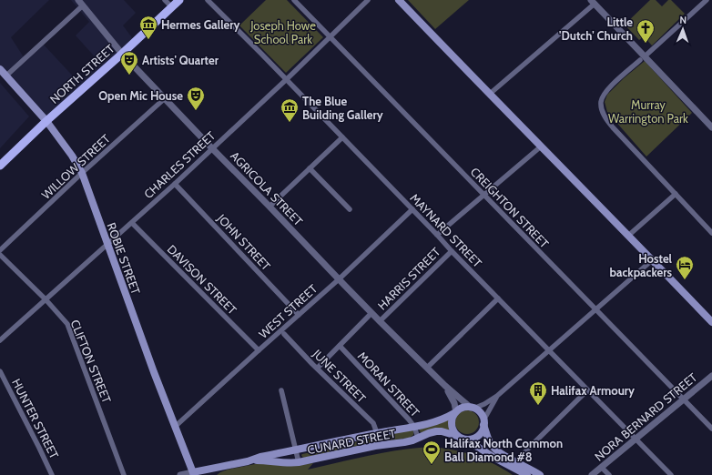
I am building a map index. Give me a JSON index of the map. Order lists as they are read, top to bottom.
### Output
{
  "streets": {
    "main road": ["NORTH STREET", "ROBIE STREET", "CUNARD STREET"],
    "street": [
      "CHARLES STREET",
      "WILLOW STREET",
      "AGRICOLA STREET",
      "CREIGHTON STREET",
      "MAYNARD STREET",
      "JOHN STREET",
      "HARRIS STREET",
      "DAVISON STREET",
      "WEST STREET",
      "CLIFTON STREET",
      "JUNE STREET",
      "MORAN STREET",
      "NORA BERNARD STREET",
      "HUNTER STREET"
    ]
  },
  "crossings": [
    ["NORTH STREET", "AGRICOLA STREET"],
    ["NORTH STREET", "ROBIE STREET"],
    ["CHARLES STREET", "AGRICOLA STREET"],
    ["CHARLES STREET", "CREIGHTON STREET"],
    ["CHARLES STREET", "MAYNARD STREET"],
    ["CHARLES STREET", "JOHN STREET"],
    ["CHARLES STREET", "ROBIE STREET"],
    ["CHARLES STREET", "DAVISON STREET"],
    ["CHARLES STREET", "CLIFTON STREET"],
    ["WILLOW STREET", "AGRICOLA STREET"],
    ["WILLOW STREET", "ROBIE STREET"],
    ["AGRICOLA STREET", "HARRIS STREET"],
    ["AGRICOLA STREET", "WEST STREET"],
    ["AGRICOLA STREET", "CUNARD STREET"],
    ["CREIGHTON STREET", "NORA BERNARD STREET"],
    ["MAYNARD STREET", "HARRIS STREET"],
    ["MAYNARD STREET", "WEST STREET"],
    ["MAYNARD STREET", "NORA BERNARD STREET"],
    ["JOHN STREET", "WEST STREET"],
    ["ROBIE STREET", "WEST STREET"],
    ["ROBIE STREET", "CUNARD STREET"],
    ["DAVISON STREET", "WEST STREET"],
    ["JUNE STREET", "CUNARD STREET"],
    ["MORAN STREET", "CUNARD STREET"]
  ],
  "parks": ["Joseph Howe School Park", "Murray Warrington Park"],
  "places": {
    "museum": ["Hermes Gallery", "The Blue Building Gallery"],
    "church": ["Little 'Dutch' Church"],
    "theatre": ["Artists' Quarter", "Open Mic House"],
    "hotel": ["Hostel backpackers"],
    "building": ["Halifax Armoury"],
    "sports": ["Halifax North Common Ball Diamond #8"]
  },
  "north": "top"
}
